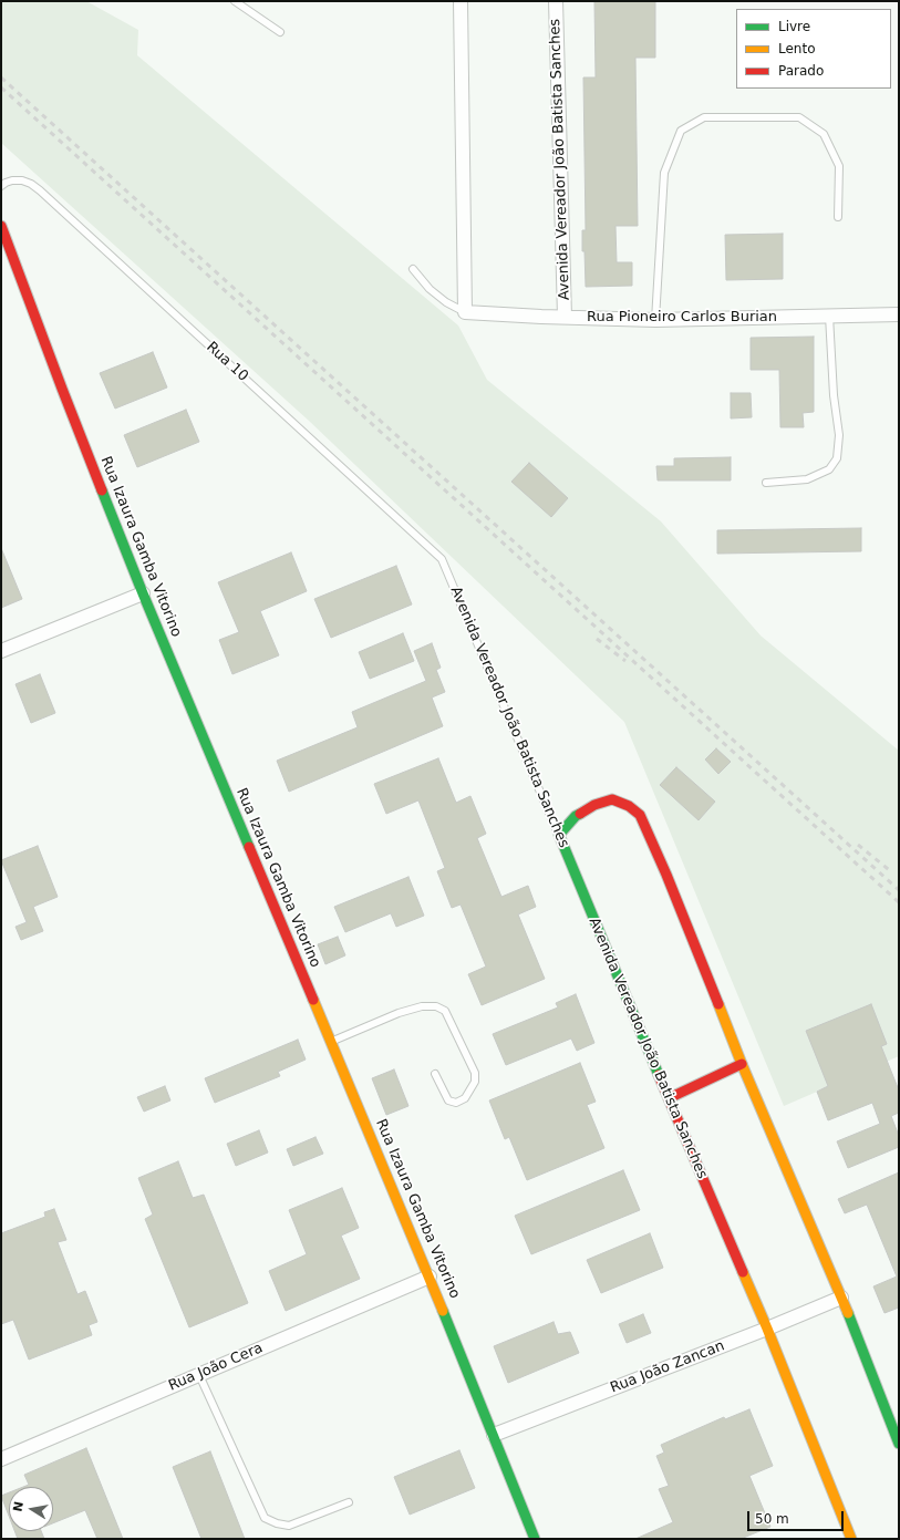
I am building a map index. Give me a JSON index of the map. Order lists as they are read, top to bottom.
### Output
{
  "streets": {
    "street": [
      "Avenida Vereador João Batista Sanches",
      "Rua Pioneiro Carlos Burian",
      "Rua Izaura Gamba Vitorino",
      "Rua João Cera",
      "Rua João Zancan"
    ],
    "lane": ["Rua 10"]
  },
  "crossings": [
    ["Avenida Vereador João Batista Sanches", "Rua Pioneiro Carlos Burian"],
    ["Avenida Vereador João Batista Sanches", "Rua 10"],
    ["Avenida Vereador João Batista Sanches", "Rua João Zancan"],
    ["Rua Izaura Gamba Vitorino", "Rua João Cera"],
    ["Rua Izaura Gamba Vitorino", "Rua João Zancan"]
  ],
  "legend": ["Livre", "Lento", "Parado"],
  "scale_bar": "50 m",
  "north": "left"
}
